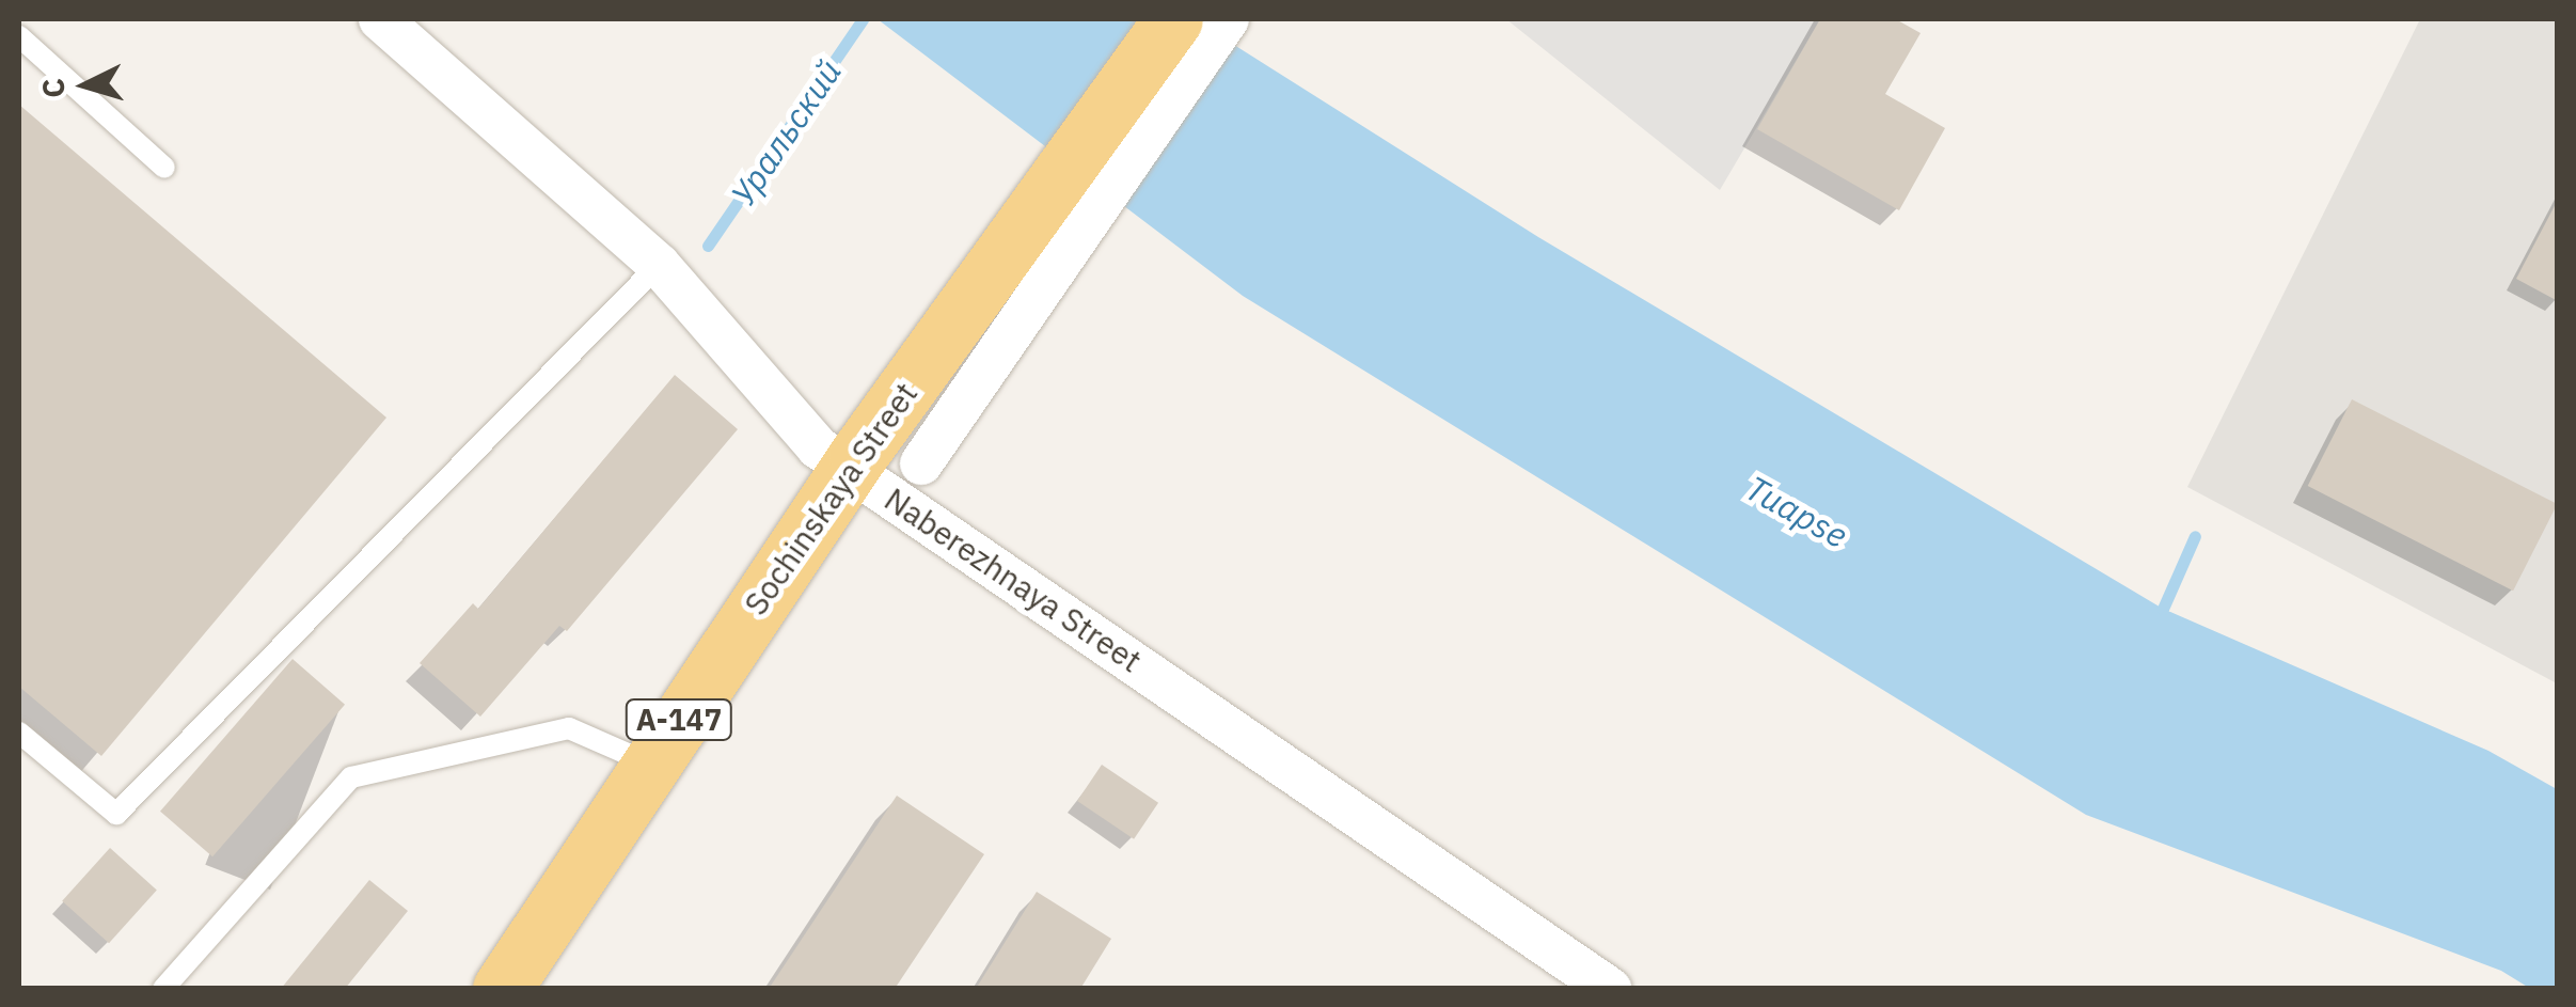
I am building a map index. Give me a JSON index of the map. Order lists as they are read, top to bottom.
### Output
{
  "streets": {
    "highway": ["Sochinskaya Street", "А-147"],
    "street": ["Naberezhnaya Street"]
  },
  "crossings": [
    ["Sochinskaya Street", "Naberezhnaya Street"]
  ],
  "water": ["Уральский", "Tuapse"],
  "north": "left"
}
